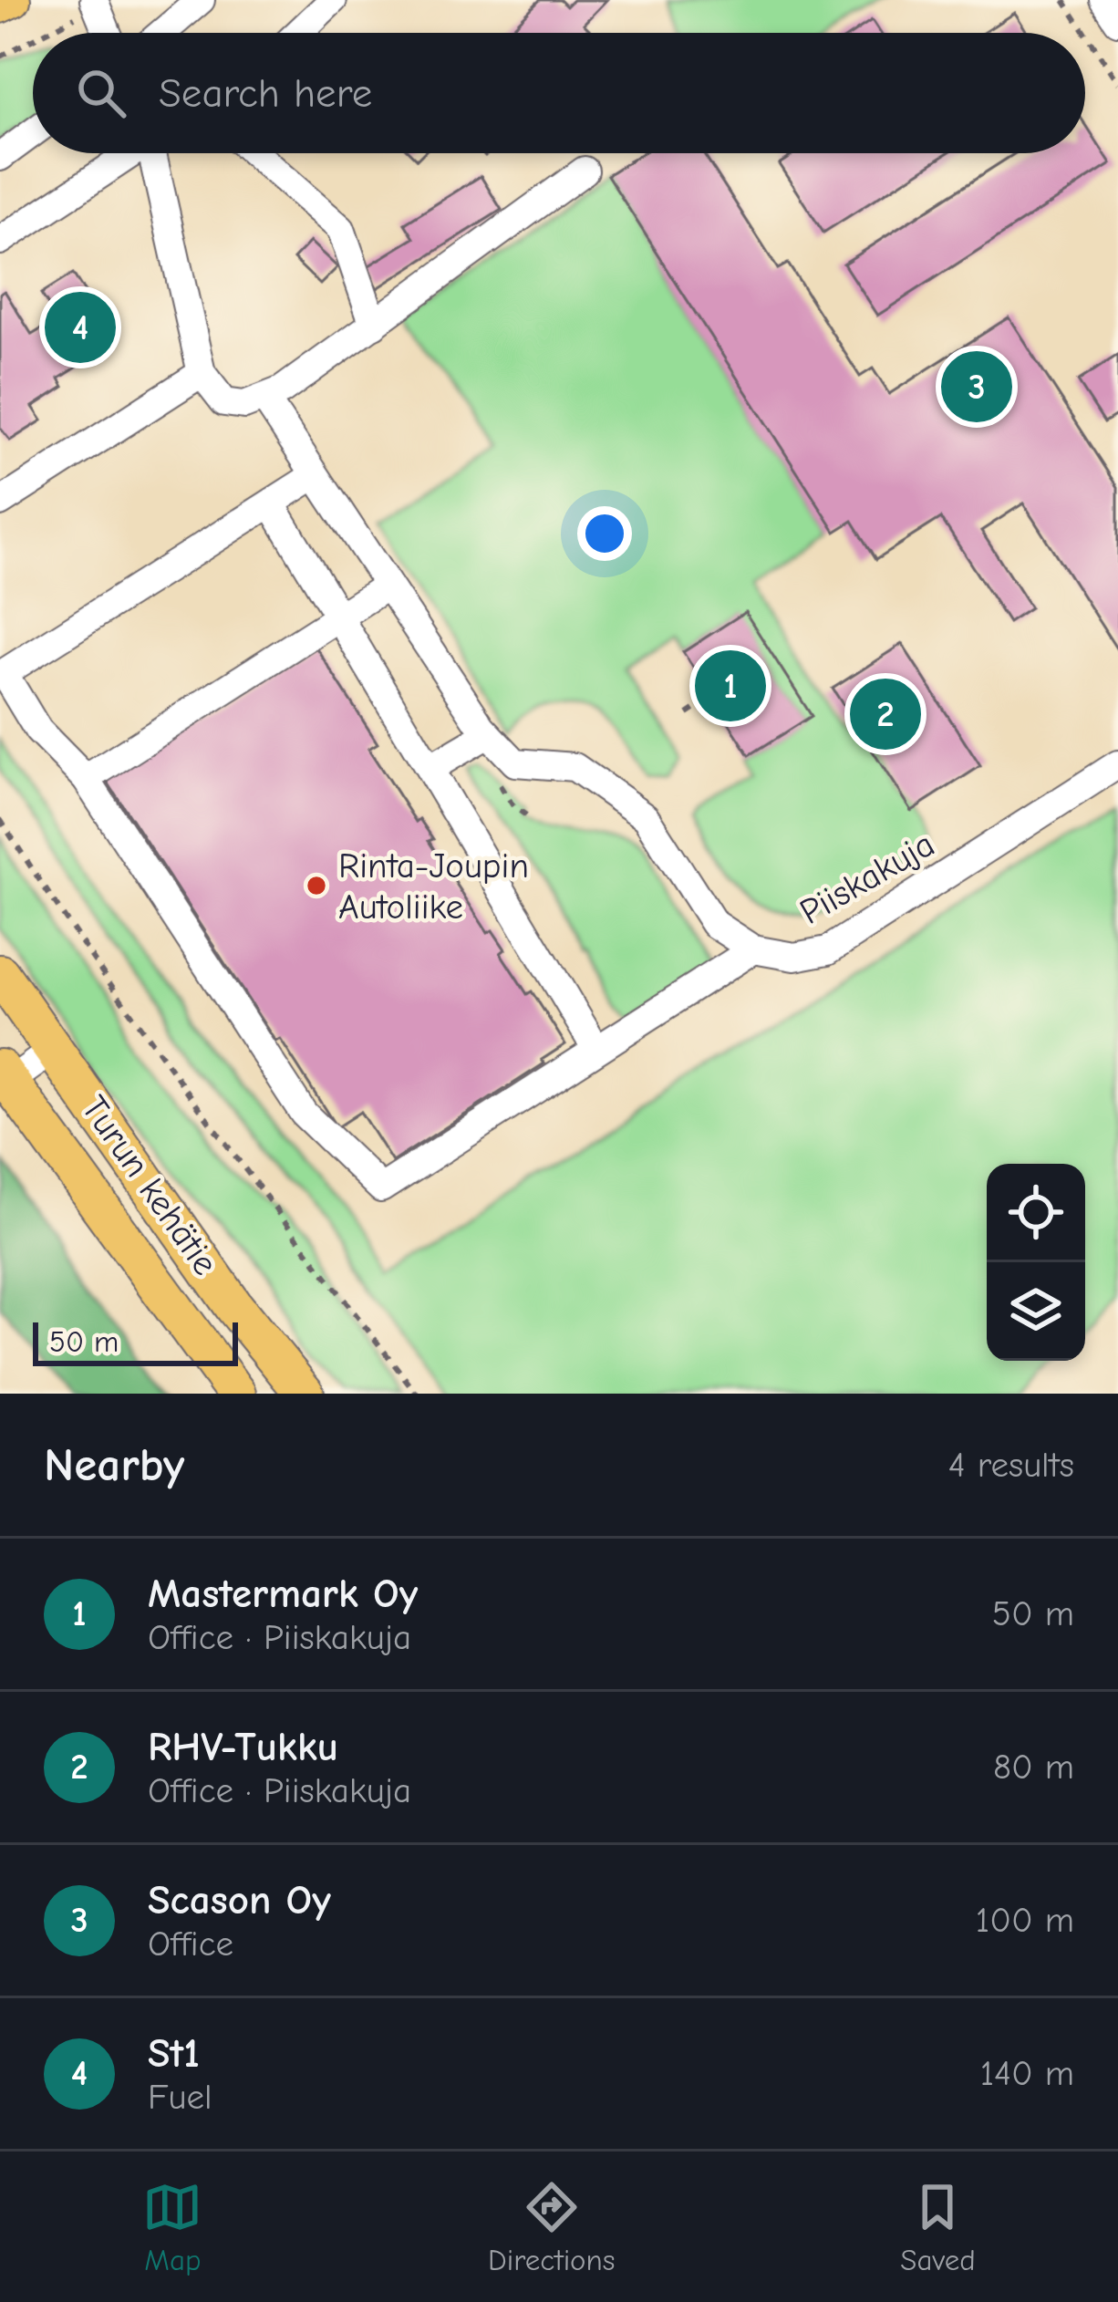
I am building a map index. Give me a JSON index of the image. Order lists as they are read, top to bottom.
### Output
{
  "streets": {
    "highway": ["Turun kehätie"],
    "street": ["Piiskakuja"]
  },
  "places": ["Rinta-Joupin Autoliike"],
  "scale_bar": "50 m",
  "page": {
    "search": "Search here",
    "pins": [
      "4",
      "3",
      "1",
      "2"
    ],
    "scale": "50 m",
    "heading": ["Nearby", "4 results"],
    "list": [
      {
        "mark": "1",
        "name": "Mastermark Oy",
        "note": "Office · Piiskakuja",
        "value": "50 m"
      },
      {
        "mark": "2",
        "name": "RHV-Tukku",
        "note": "Office · Piiskakuja",
        "value": "80 m"
      },
      {
        "mark": "3",
        "name": "Scason Oy",
        "note": "Office",
        "value": "100 m"
      },
      {
        "mark": "4",
        "name": "St1",
        "note": "Fuel",
        "value": "140 m"
      }
    ],
    "nav": ["Map", "Directions", "Saved"]
  }
}
